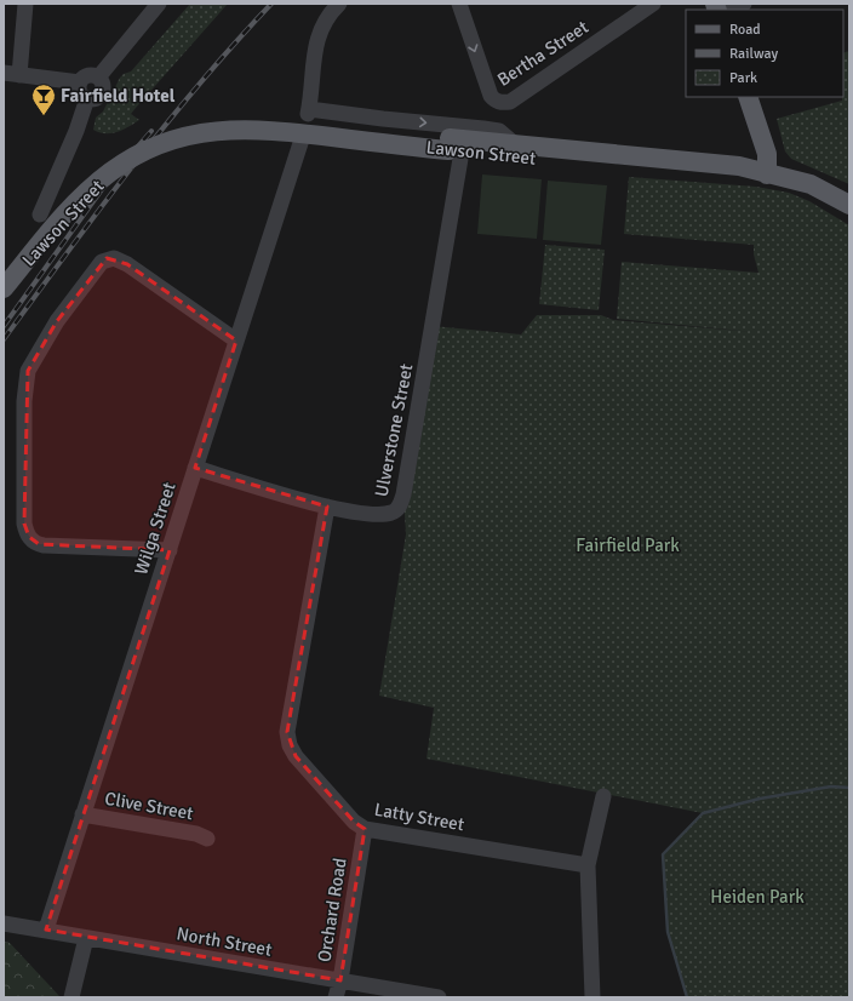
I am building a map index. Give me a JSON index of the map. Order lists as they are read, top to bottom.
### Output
{
  "streets": {
    "main road": ["Lawson Street"],
    "street": [
      "Bertha Street",
      "Ulverstone Street",
      "Wilga Street",
      "Clive Street",
      "Latty Street",
      "Orchard Road",
      "North Street"
    ]
  },
  "crossings": [
    ["Lawson Street", "Ulverstone Street"],
    ["Ulverstone Street", "Wilga Street"],
    ["Ulverstone Street", "Latty Street"],
    ["Wilga Street", "Clive Street"],
    ["Wilga Street", "North Street"],
    ["Latty Street", "Orchard Road"],
    ["Orchard Road", "North Street"]
  ],
  "parks": ["Fairfield Park", "Heiden Park"],
  "places": {
    "bar": ["Fairfield Hotel"]
  },
  "legend": ["Road", "Railway", "Park"]
}
